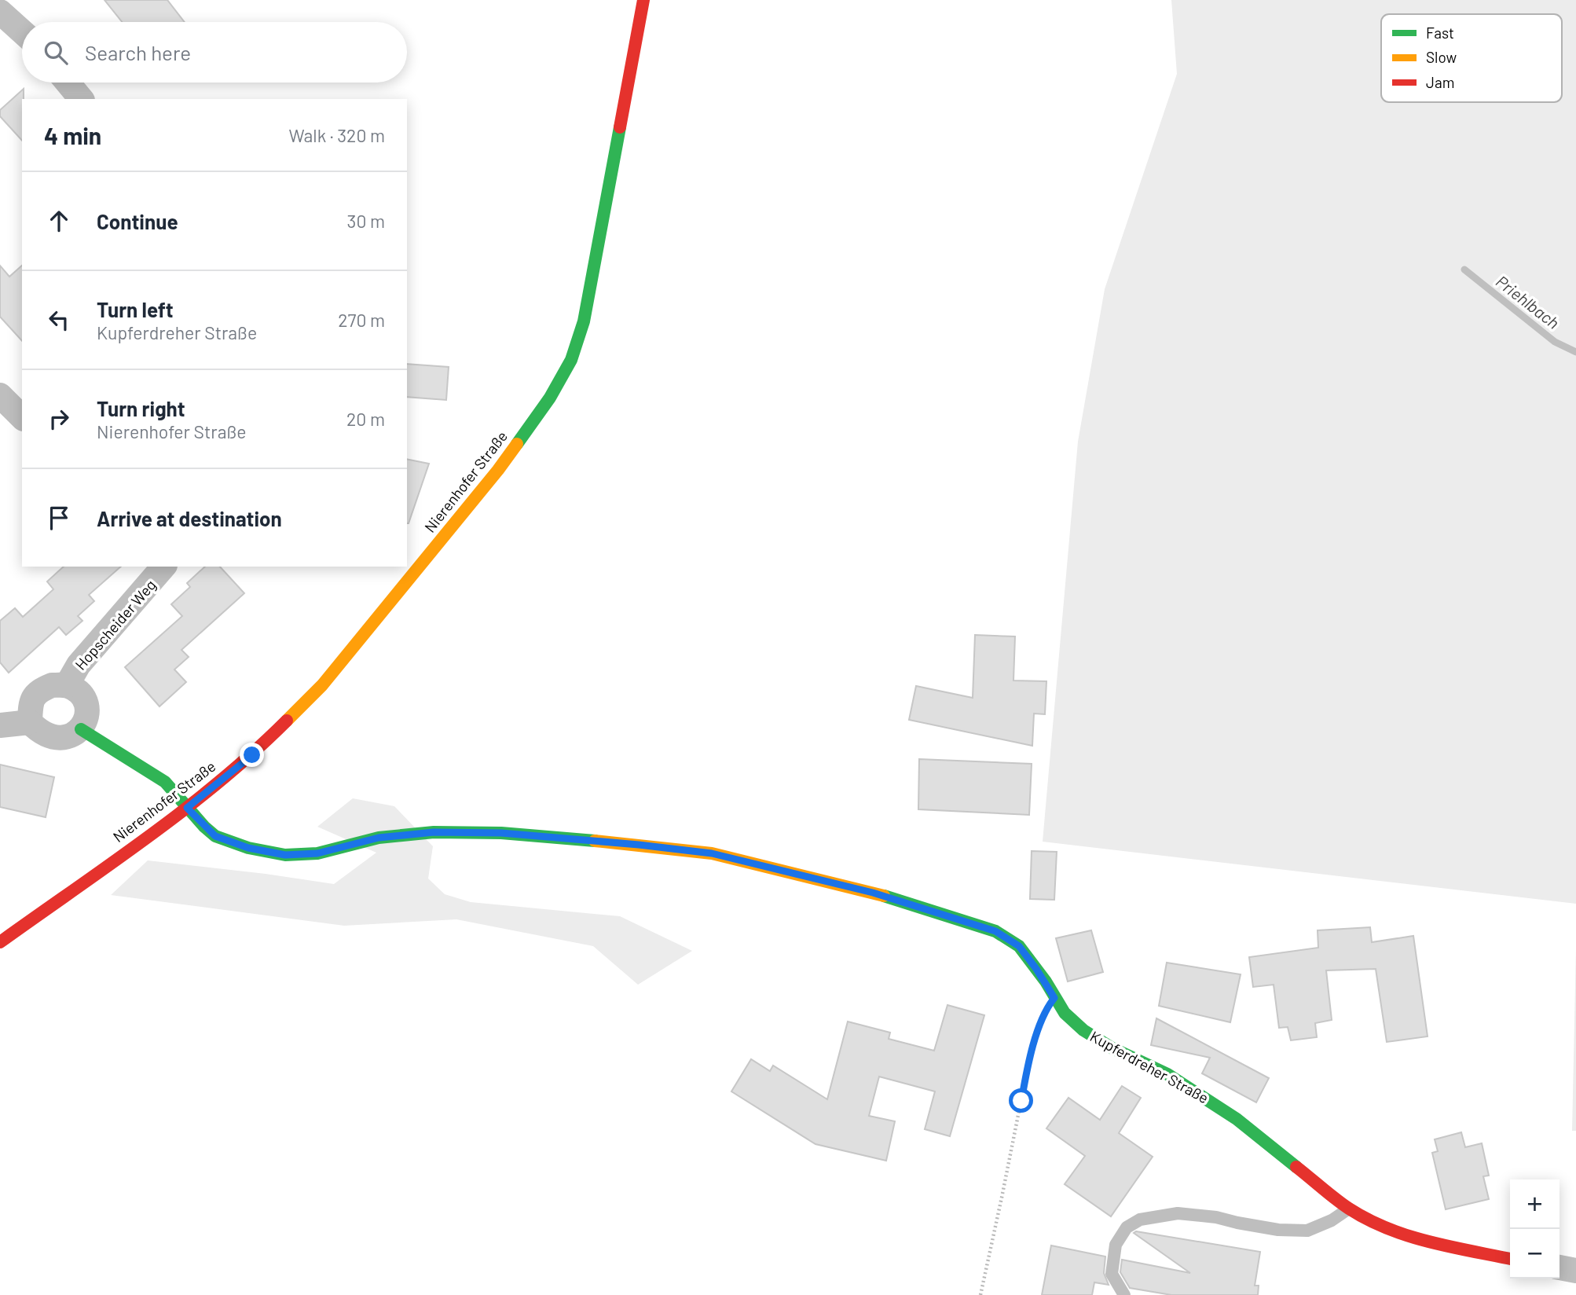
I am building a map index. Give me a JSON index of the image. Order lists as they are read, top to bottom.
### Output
{
  "streets": {
    "street": ["Nierenhofer Straße", "Hopscheider Weg", "Kupferdreher Straße"]
  },
  "crossings": [
    ["Nierenhofer Straße", "Kupferdreher Straße"],
    ["Hopscheider Weg", "Kupferdreher Straße"]
  ],
  "water": ["Priehlbach"],
  "legend": ["Fast", "Slow", "Jam"],
  "page": {
    "search": "Search here",
    "heading": ["4 min", "Walk · 320 m"],
    "list": [
      ["Continue", "30 m"],
      ["Turn left", "Kupferdreher Straße", "270 m"],
      ["Turn right", "Nierenhofer Straße", "20 m"],
      "Arrive at destination"
    ],
    "map_buttons": ["+", "−"]
  }
}
